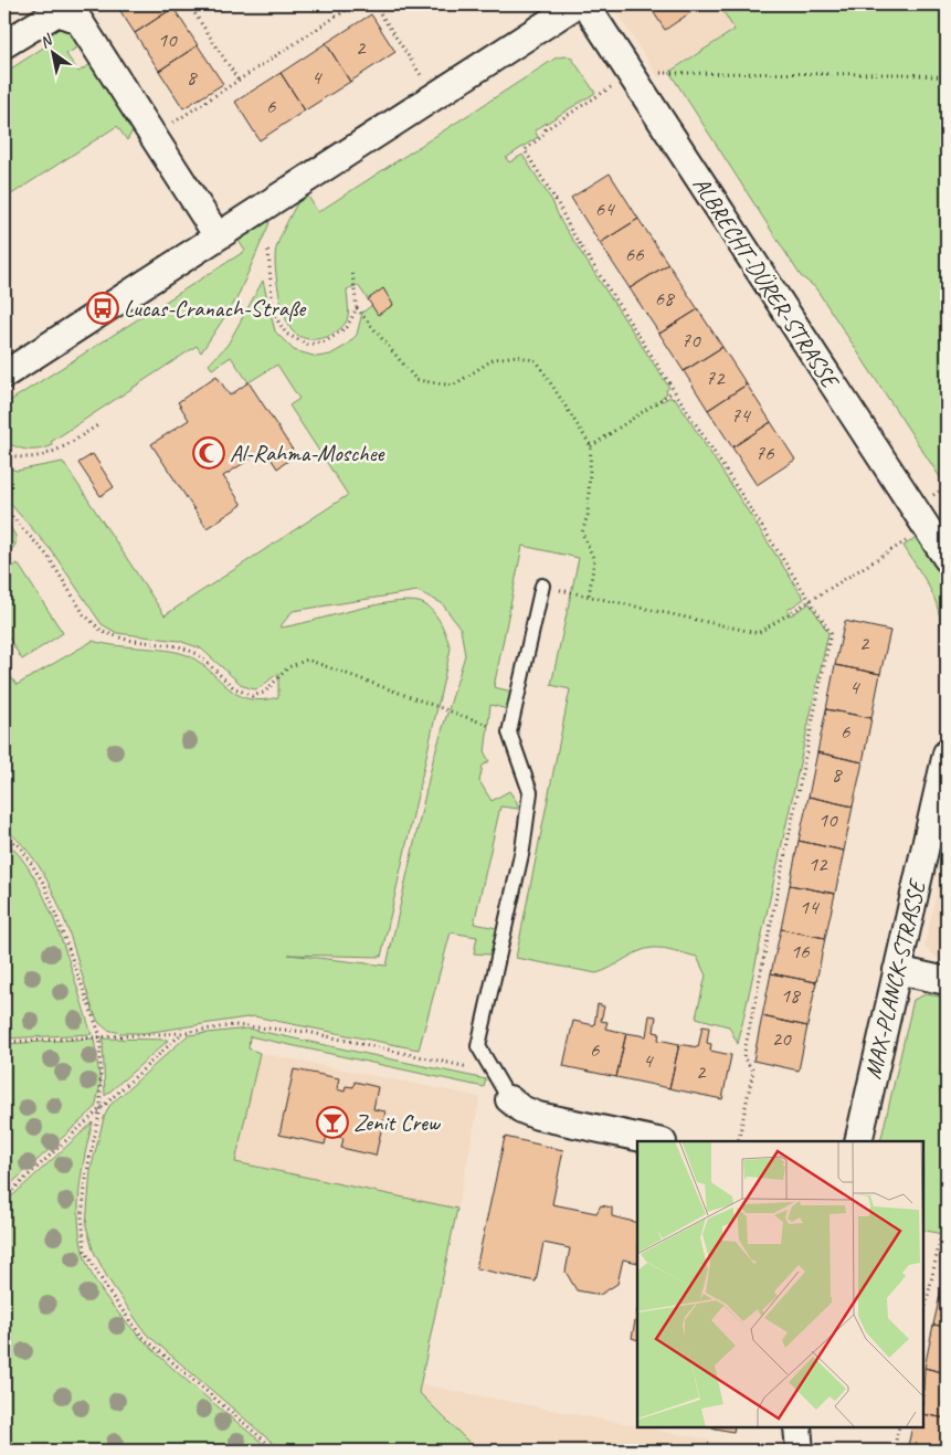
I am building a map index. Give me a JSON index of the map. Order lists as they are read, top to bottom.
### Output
{
  "streets": {
    "street": ["ALBRECHT-DÜRER-STRASSE", "MAX-PLANCK-STRASSE"]
  },
  "places": {
    "bus stop": ["Lucas-Cranach-Straße"],
    "mosque": ["Al-Rahma-Moschee"],
    "bar": ["Zenit Crew"]
  },
  "house_numbers": [
    "10",
    "2",
    "8",
    "4",
    "6",
    "64",
    "66",
    "68",
    "70",
    "72",
    "74",
    "76",
    "2",
    "4",
    "6",
    "8",
    "10",
    "12",
    "14",
    "16",
    "18",
    "20",
    "6",
    "4",
    "2"
  ],
  "north": "top left"
}
